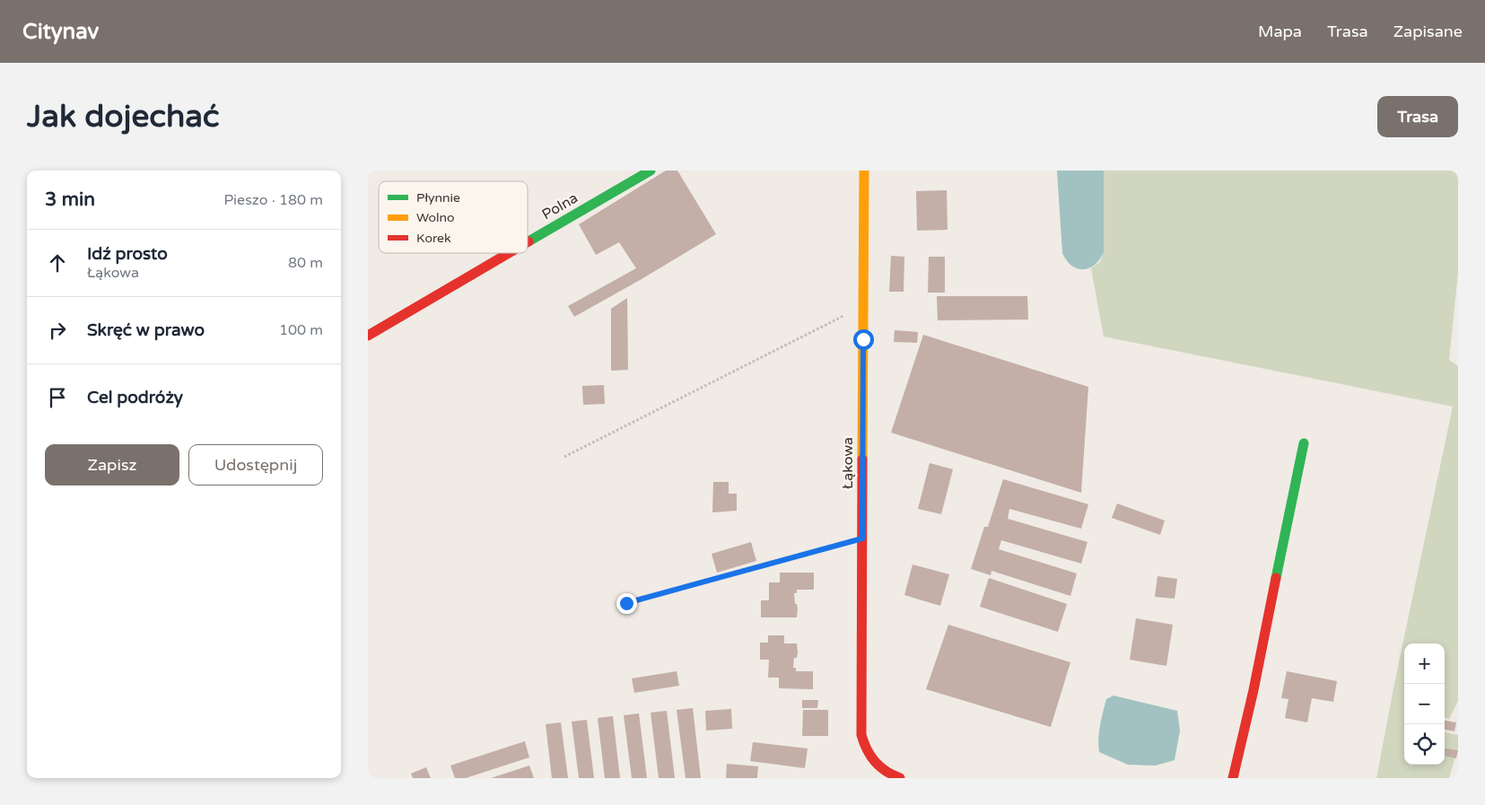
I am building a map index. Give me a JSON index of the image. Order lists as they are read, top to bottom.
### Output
{
  "streets": {
    "street": ["Polna", "Łąkowa"]
  },
  "legend": ["Płynnie", "Wolno", "Korek"],
  "page": {
    "header": "Citynav",
    "nav": ["Mapa", "Trasa", "Zapisane"],
    "buttons": [
      "Trasa",
      ["Zapisz", "Udostępnij"]
    ],
    "title": "Jak dojechać",
    "heading": ["3 min", "Pieszo · 180 m"],
    "list": [
      ["Idź prosto", "Łąkowa", "80 m"],
      ["Skręć w prawo", "100 m"],
      "Cel podróży"
    ],
    "map_buttons": ["+", "−"]
  }
}
